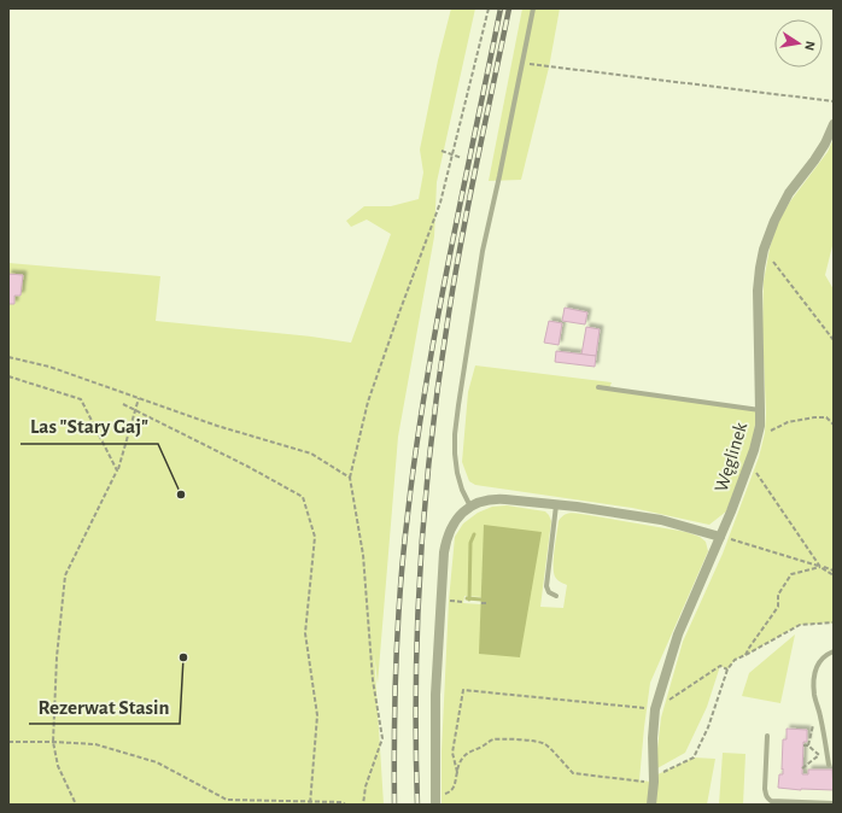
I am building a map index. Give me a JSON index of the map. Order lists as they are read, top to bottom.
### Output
{
  "streets": {
    "street": ["Węglinek"]
  },
  "places": ["Las \"Stary Gaj\"", "Rezerwat Stasin"],
  "north": "right"
}
